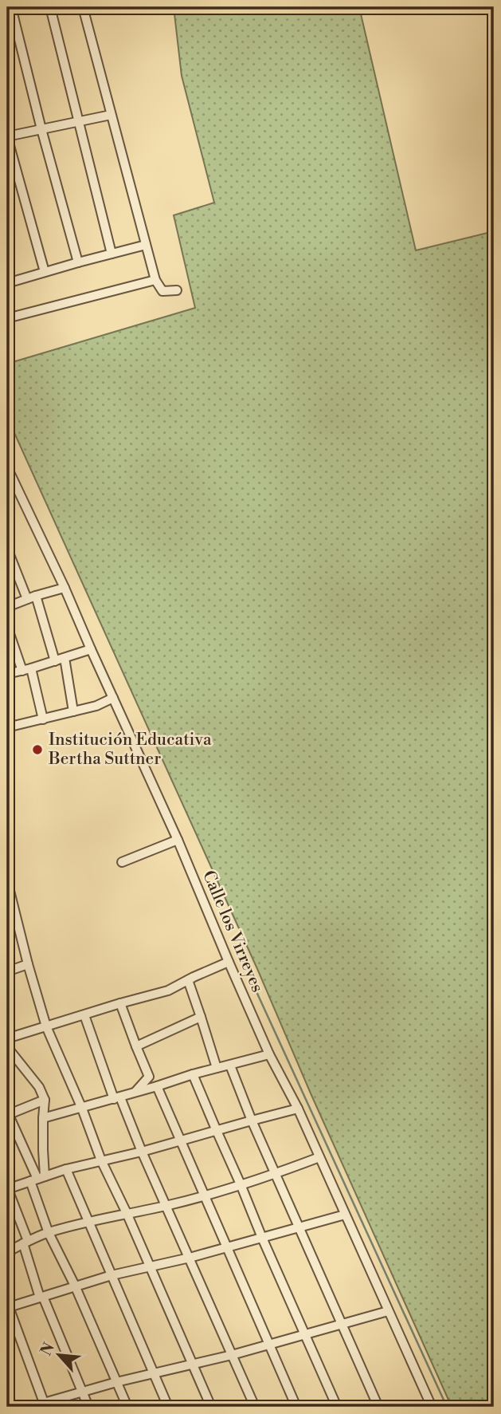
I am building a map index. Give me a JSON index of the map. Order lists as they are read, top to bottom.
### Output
{
  "streets": {
    "street": ["Calle los Virreyes"]
  },
  "places": ["Institución Educativa Bertha Suttner"],
  "north": "top left"
}
